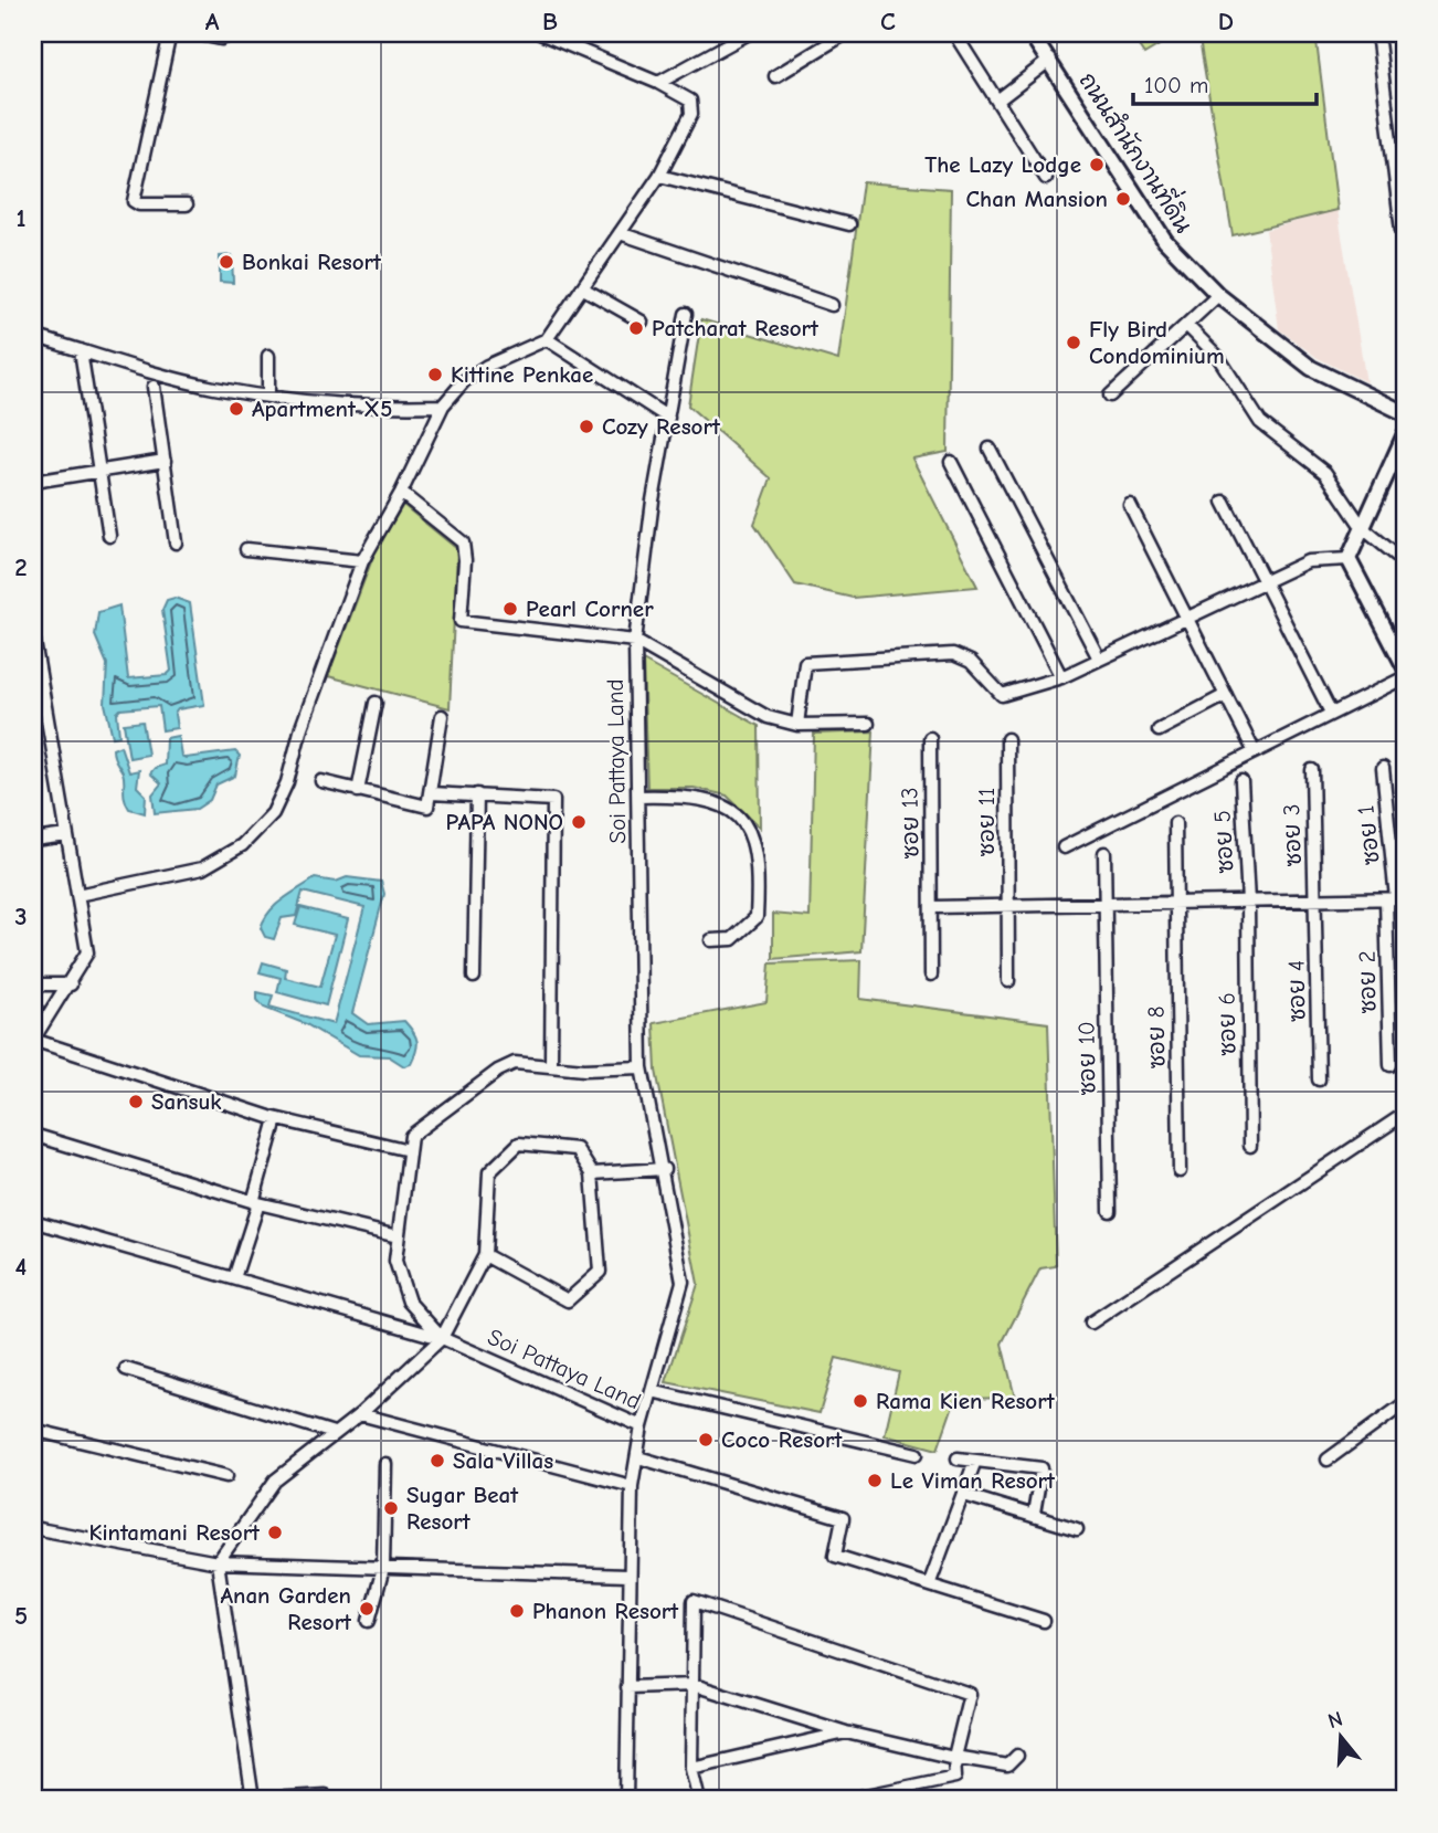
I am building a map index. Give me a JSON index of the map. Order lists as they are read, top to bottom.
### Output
{
  "streets": {
    "street": [
      "ถนนสำนักงานที่ดิน",
      "Soi Pattaya Land",
      "ซอย 11",
      "ซอย 13",
      "ซอย 3",
      "ซอย 1",
      "ซอย 5",
      "ซอย 2",
      "ซอย 4",
      "ซอย 6",
      "ซอย 8",
      "ซอย 10"
    ]
  },
  "crossings": [
    ["ซอย 3", "ซอย 4"],
    ["ซอย 1", "ซอย 2"],
    ["ซอย 5", "ซอย 6"]
  ],
  "places": [
    "The Lazy Lodge",
    "Chan Mansion",
    "Bonkai Resort",
    "Patcharat Resort",
    "Fly Bird Condominium",
    "Kittine Penkae",
    "Apartment X5",
    "Cozy Resort",
    "Pearl Corner",
    "PAPA NONO",
    "Sansuk",
    "Rama Kien Resort",
    "Coco Resort",
    "Sala Villas",
    "Le Viman Resort",
    "Sugar Beat Resort",
    "Kintamani Resort",
    "Anan Garden Resort",
    "Phanon Resort"
  ],
  "scale_bar": "100 m",
  "north": "top",
  "grid": {
    "columns": [
      "A",
      "B",
      "C",
      "D"
    ],
    "rows": [
      "1",
      "2",
      "3",
      "4",
      "5"
    ]
  }
}
